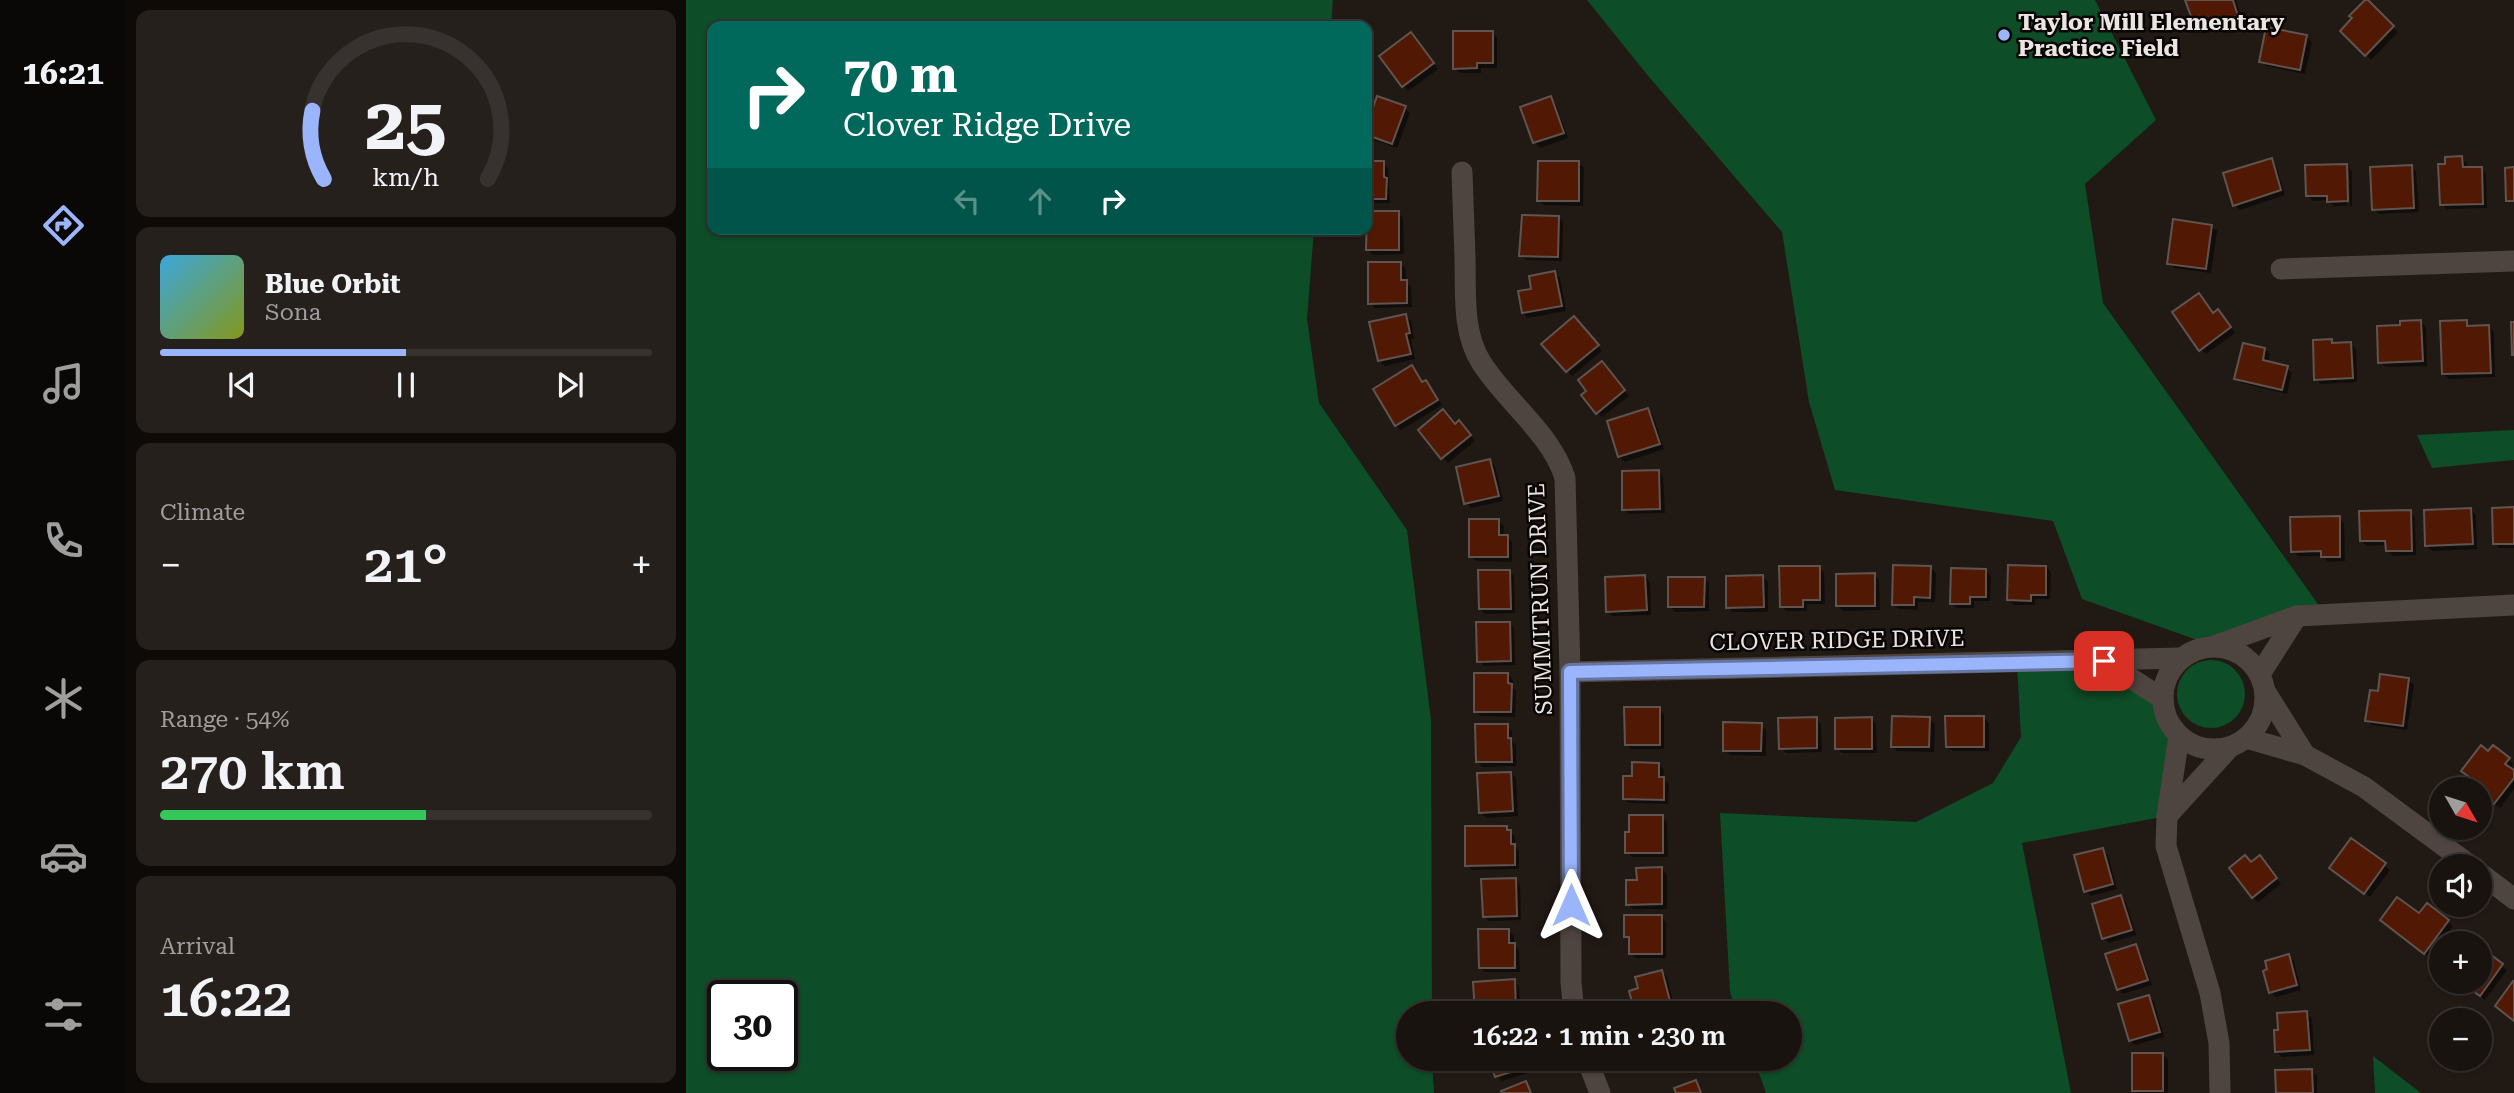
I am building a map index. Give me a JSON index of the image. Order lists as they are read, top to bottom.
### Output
{
  "streets": {
    "street": ["SUMMITRUN DRIVE", "CLOVER RIDGE DRIVE"]
  },
  "crossings": [
    ["SUMMITRUN DRIVE", "CLOVER RIDGE DRIVE"]
  ],
  "places": ["Taylor Mill Elementary Practice Field"],
  "north": "bottom right",
  "page": {
    "tabs": "16:21",
    "turn": ["70 m", "Clover Ridge Drive"],
    "song": ["Blue Orbit", "Sona"],
    "tile": [
      "Climate",
      ["Range · 54%", "270 km"],
      ["Arrival", "16:22"]
    ],
    "heat": ["−", "21°", "+"],
    "map_buttons": ["+", "−"],
    "limit": "30",
    "trip": "16:22 · 1 min · 230 m",
    "gauge": ["25", "km/h"]
  }
}
